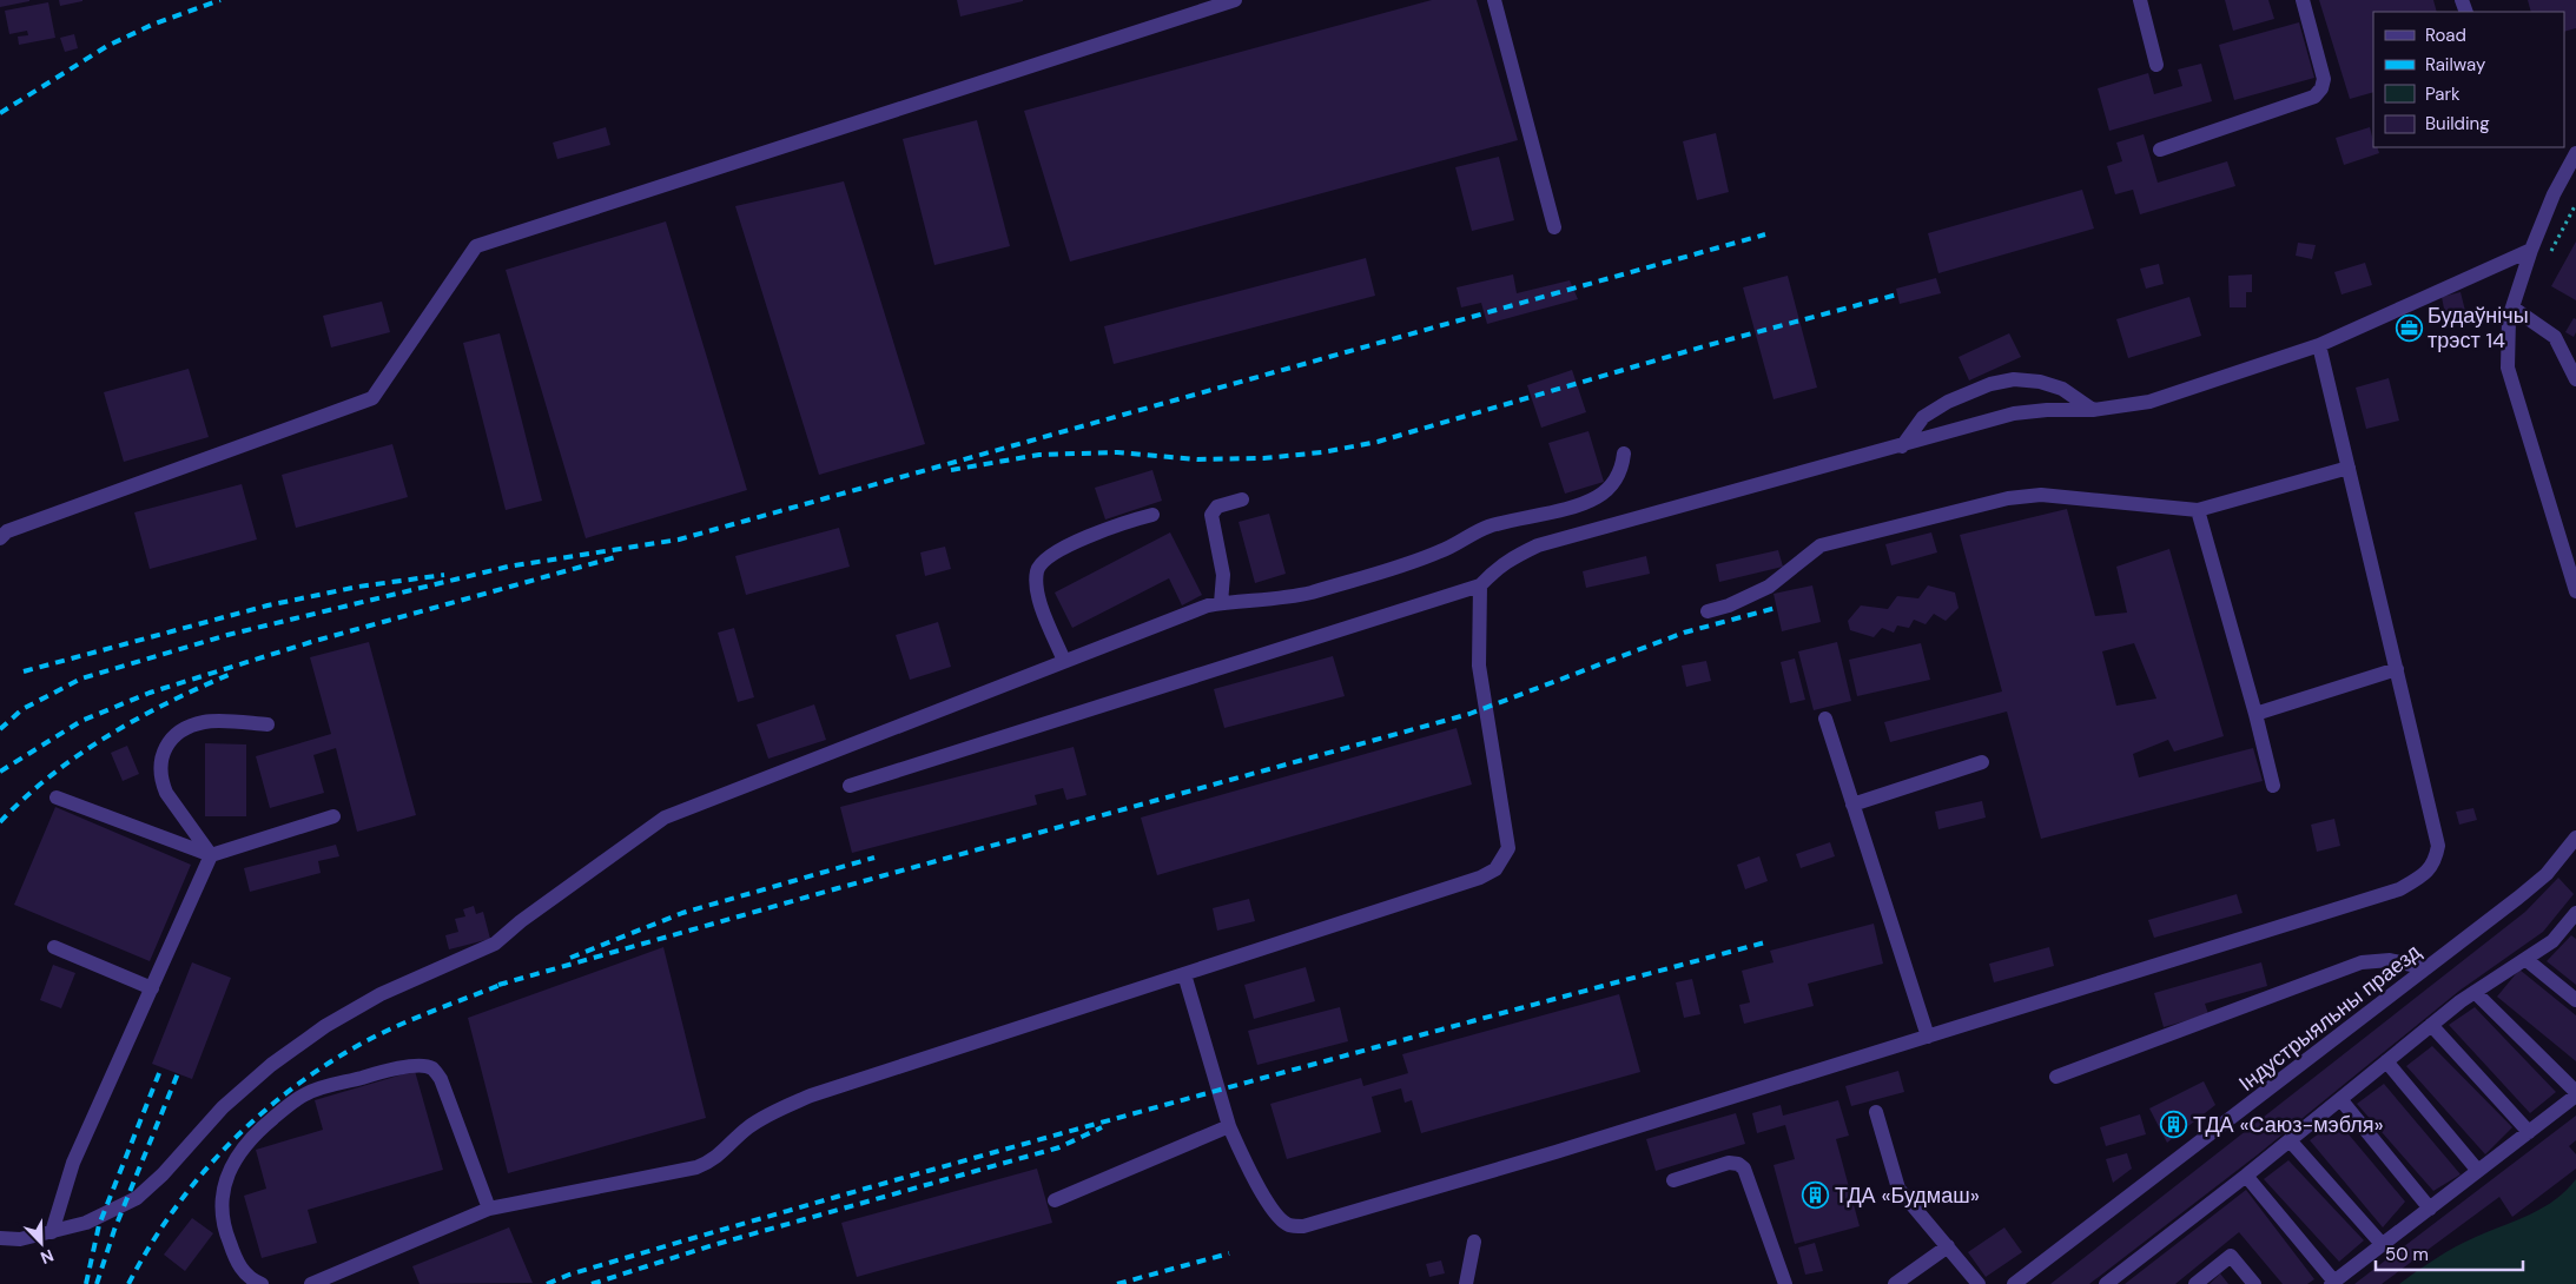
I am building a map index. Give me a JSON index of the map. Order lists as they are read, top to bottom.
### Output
{
  "streets": {
    "street": ["Індустрыяльны праезд"]
  },
  "places": {
    "office": ["Будаўнічы трэст 14"],
    "building": ["ТДА «Саюз-мэбля»", "ТДА «Будмаш»"]
  },
  "legend": [
    "Road",
    "Railway",
    "Park",
    "Building"
  ],
  "scale_bar": "50 m",
  "north": "bottom right"
}
